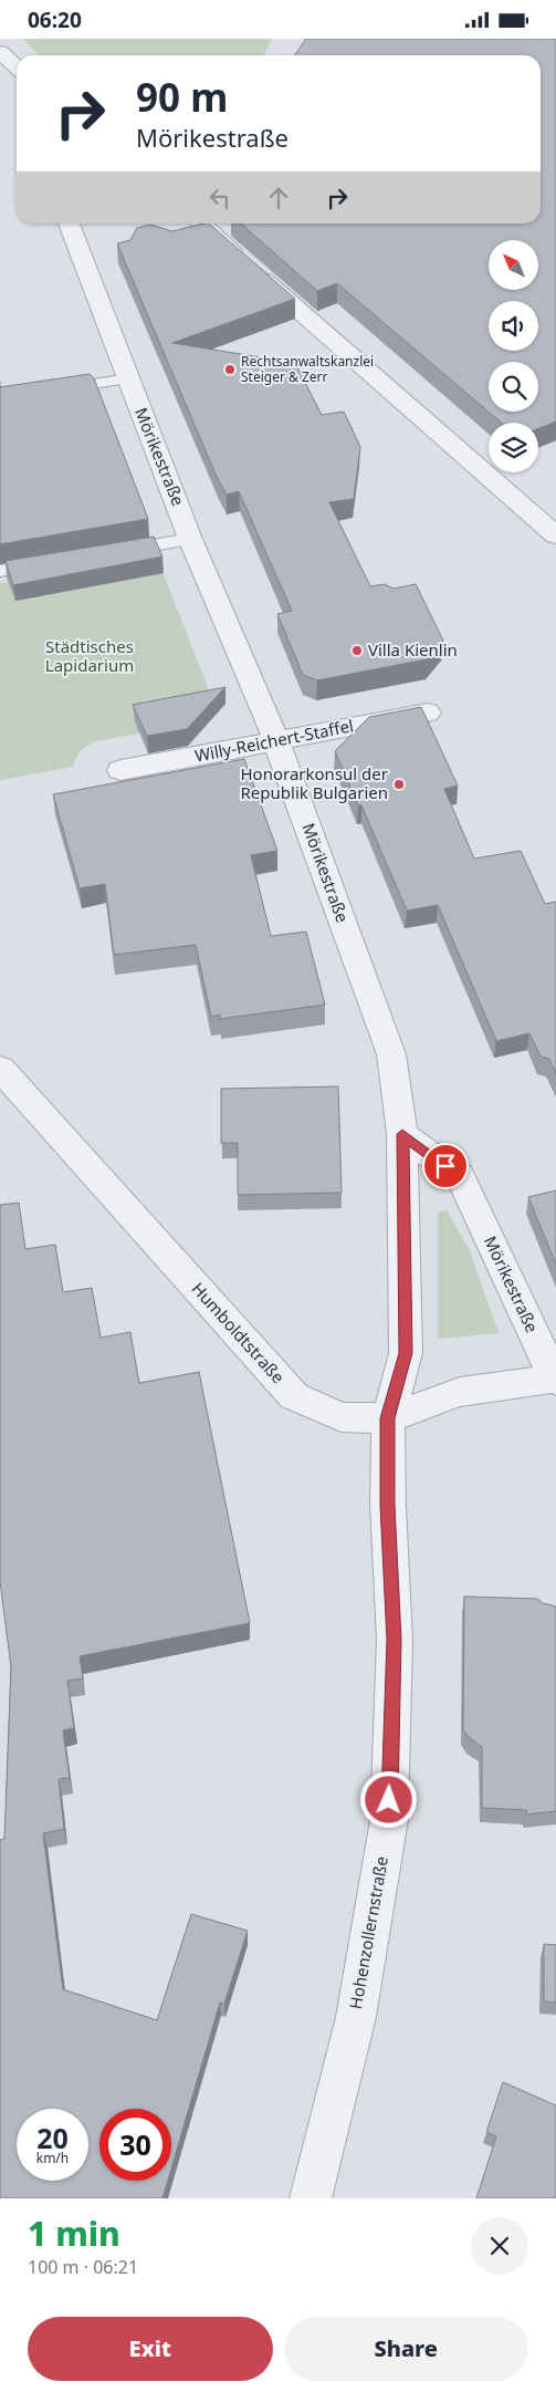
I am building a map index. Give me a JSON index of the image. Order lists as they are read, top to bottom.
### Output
{
  "streets": {
    "street": [
      "Mörikestraße",
      "Willy-Reichert-Staffel",
      "Humboldtstraße",
      "Hohenzollernstraße"
    ]
  },
  "crossings": [
    ["Mörikestraße", "Willy-Reichert-Staffel"],
    ["Mörikestraße", "Humboldtstraße"],
    ["Mörikestraße", "Hohenzollernstraße"],
    ["Humboldtstraße", "Hohenzollernstraße"]
  ],
  "parks": ["Städtisches Lapidarium"],
  "places": ["Rechtsanwaltskanzlei Steiger & Zerr", "Villa Kienlin", "Honorarkonsul der Republik Bulgarien"],
  "north": "top left",
  "page": {
    "status": "06:20",
    "turn": ["90 m", "Mörikestraße"],
    "speed": "20 km/h",
    "limit": "30",
    "heading": ["1 min", "100 m · 06:21"],
    "buttons": ["Exit", "Share"]
  }
}
